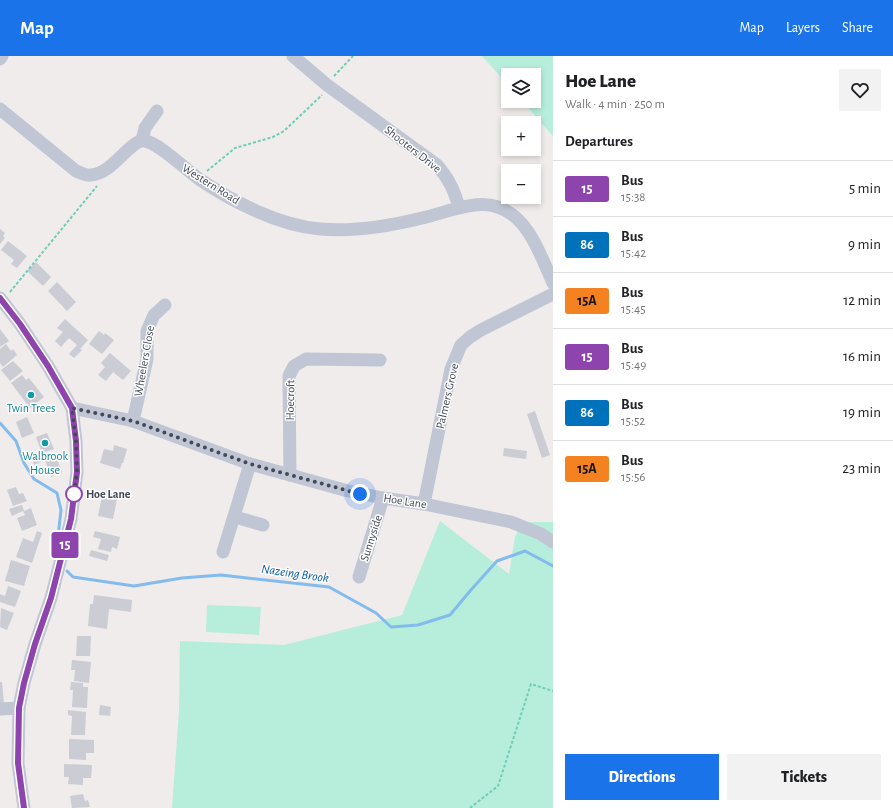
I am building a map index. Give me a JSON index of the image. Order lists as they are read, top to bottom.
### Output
{
  "streets": {
    "street": [
      "Shooters Drive",
      "Western Road",
      "Wheelers Close",
      "Palmers Grove",
      "Hoecroft",
      "Hoe Lane",
      "Sunnyside"
    ]
  },
  "crossings": [
    ["Shooters Drive", "Western Road"],
    ["Wheelers Close", "Hoe Lane"],
    ["Palmers Grove", "Hoe Lane"],
    ["Hoecroft", "Hoe Lane"],
    ["Hoe Lane", "Sunnyside"]
  ],
  "water": ["Nazeing Brook"],
  "places": ["Twin Trees", "Walbrook House", "Hoe Lane"],
  "lines": ["bus line 15"],
  "page": {
    "header": "Map",
    "nav": ["Map", "Layers", "Share"],
    "on_map": "15",
    "heading": [
      ["Hoe Lane", "Walk · 4 min · 250 m"],
      "Departures"
    ],
    "map_buttons": ["+", "−"],
    "list": [
      {
        "mark": "15",
        "name": "Bus",
        "note": "15:38",
        "value": "5 min"
      },
      {
        "mark": "86",
        "name": "Bus",
        "note": "15:42",
        "value": "9 min"
      },
      {
        "mark": "15A",
        "name": "Bus",
        "note": "15:45",
        "value": "12 min"
      },
      {
        "mark": "15",
        "name": "Bus",
        "note": "15:49",
        "value": "16 min"
      },
      {
        "mark": "86",
        "name": "Bus",
        "note": "15:52",
        "value": "19 min"
      },
      {
        "mark": "15A",
        "name": "Bus",
        "note": "15:56",
        "value": "23 min"
      }
    ],
    "buttons": ["Directions", "Tickets"]
  }
}
